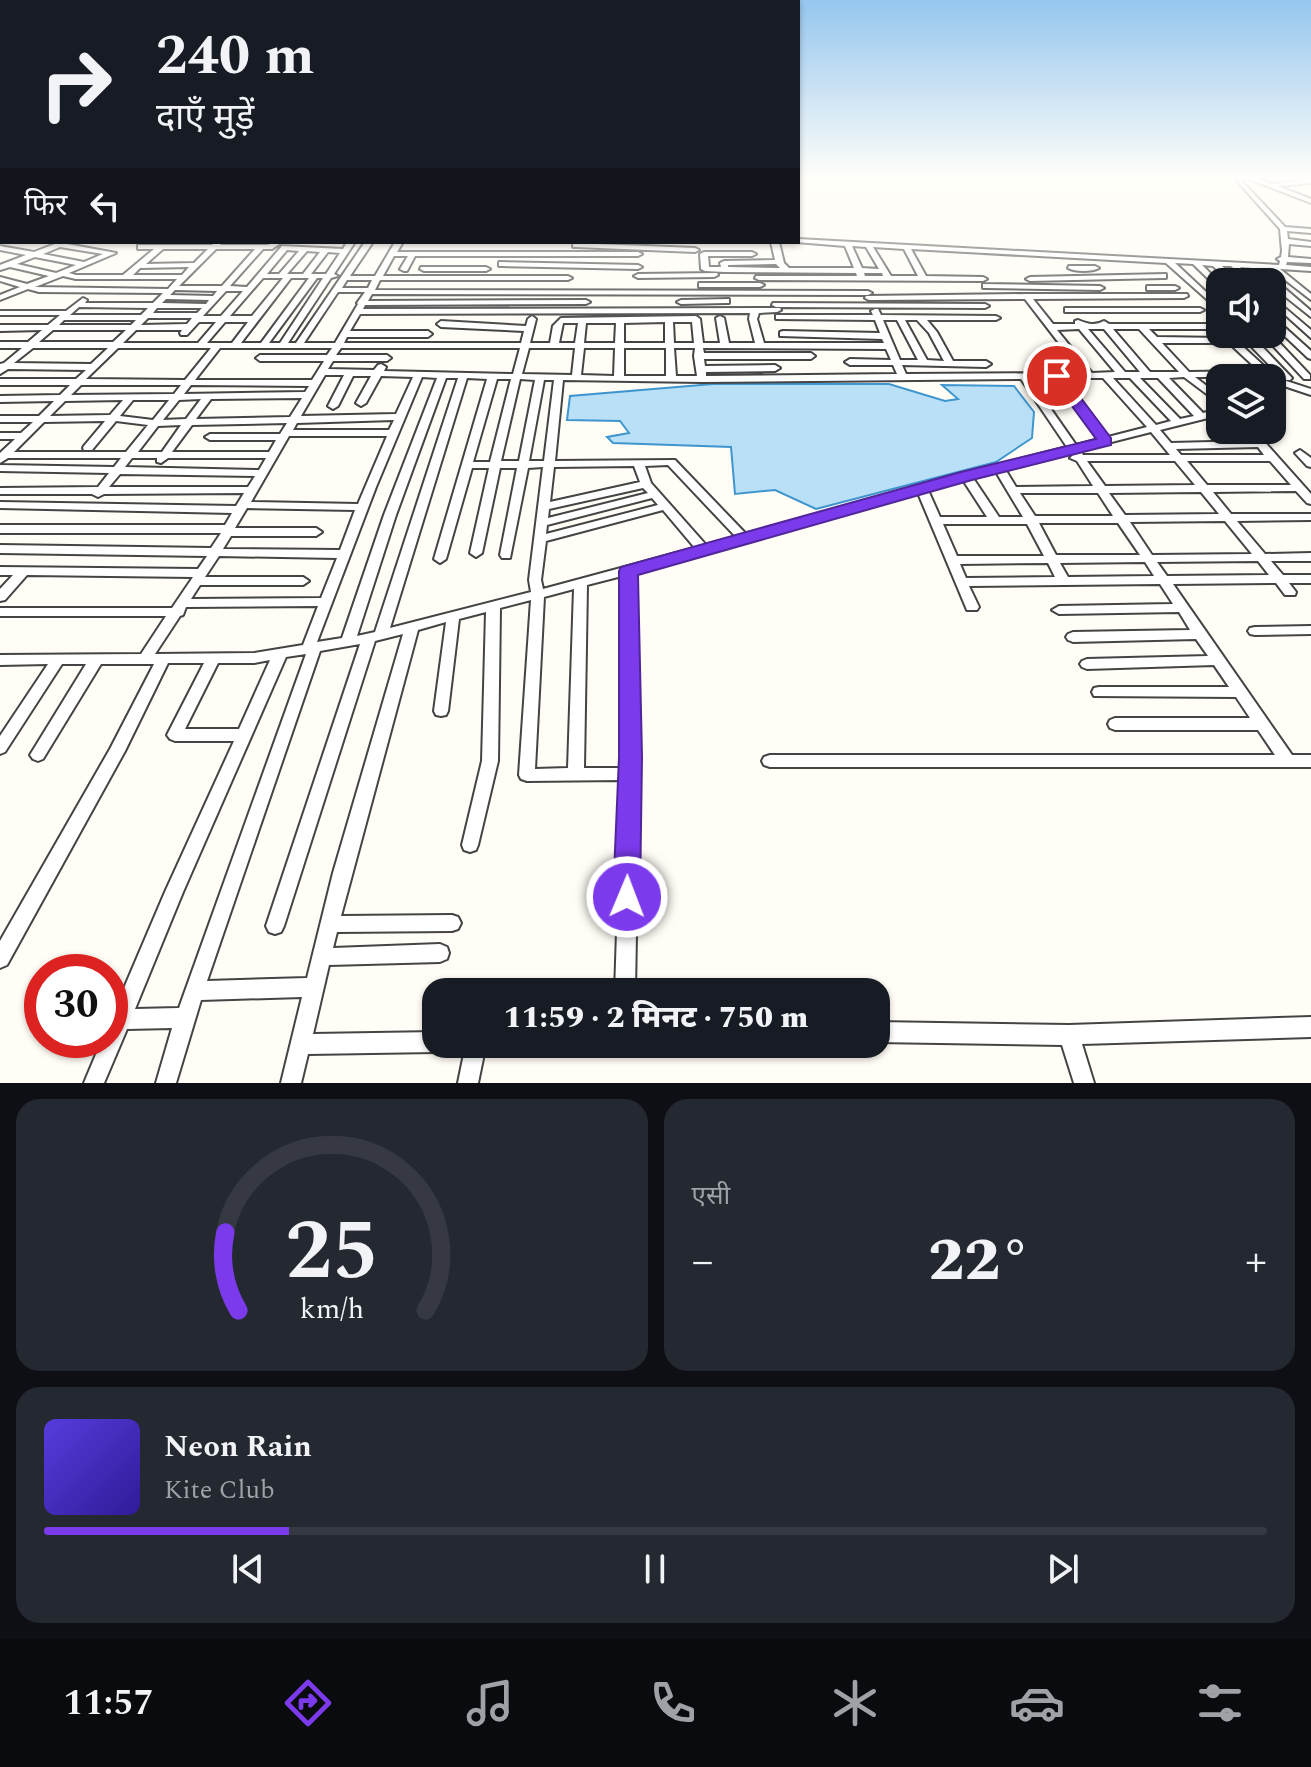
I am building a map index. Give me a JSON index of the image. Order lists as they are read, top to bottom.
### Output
{
  "page": {
    "turn": ["240 m", "दाएँ मुड़ें"],
    "then": "फिर",
    "limit": "30",
    "trip": "11:59 · 2 मिनट · 750 m",
    "tile": "एसी",
    "heat": ["−", "22°", "+"],
    "song": ["Neon Rain", "Kite Club"],
    "tabs": "11:57",
    "gauge": ["25", "km/h"]
  }
}
